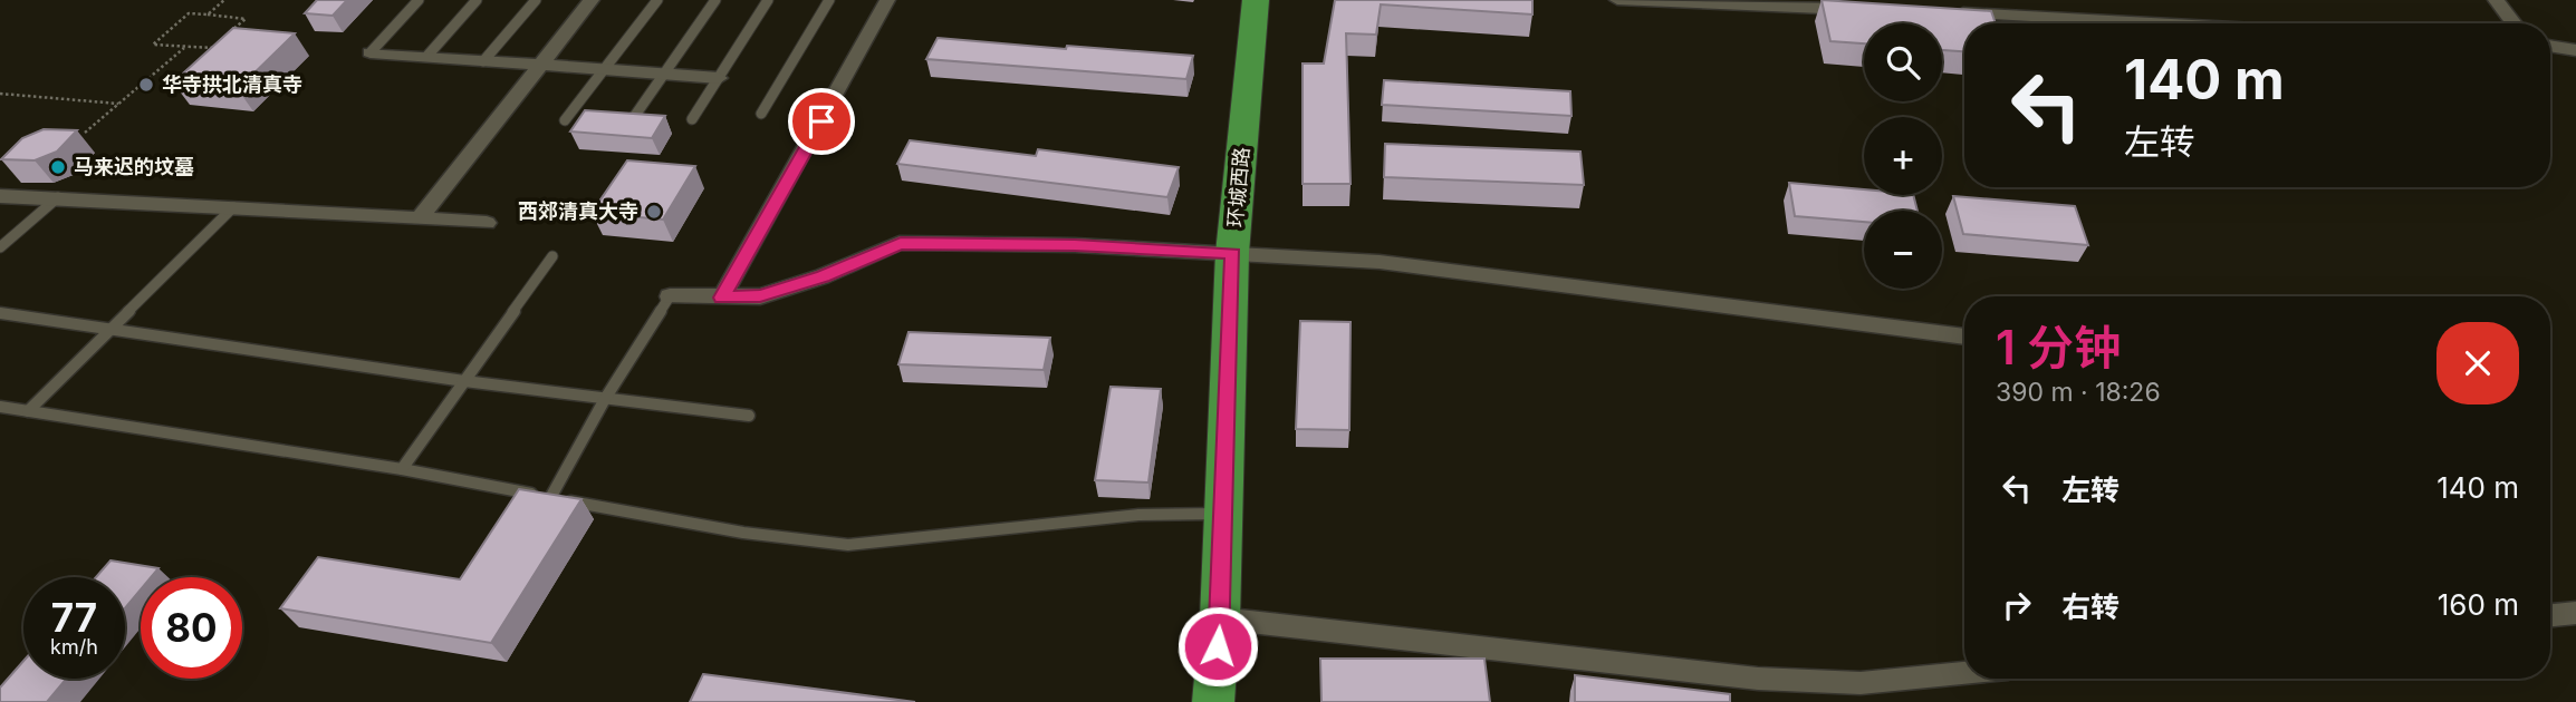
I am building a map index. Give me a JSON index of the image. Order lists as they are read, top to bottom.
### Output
{
  "streets": {
    "highway": ["环城西路"]
  },
  "places": ["华寺拱北清真寺", "马来迟的坟墓", "西郊清真大寺"],
  "page": {
    "map_buttons": ["+", "−"],
    "turn": ["140 m", "左转"],
    "heading": ["1 分钟", "390 m · 18:26"],
    "list": [
      {
        "name": "左转",
        "value": "140 m"
      },
      {
        "name": "右转",
        "value": "160 m"
      }
    ],
    "speed": "77 km/h",
    "limit": "80"
  }
}
